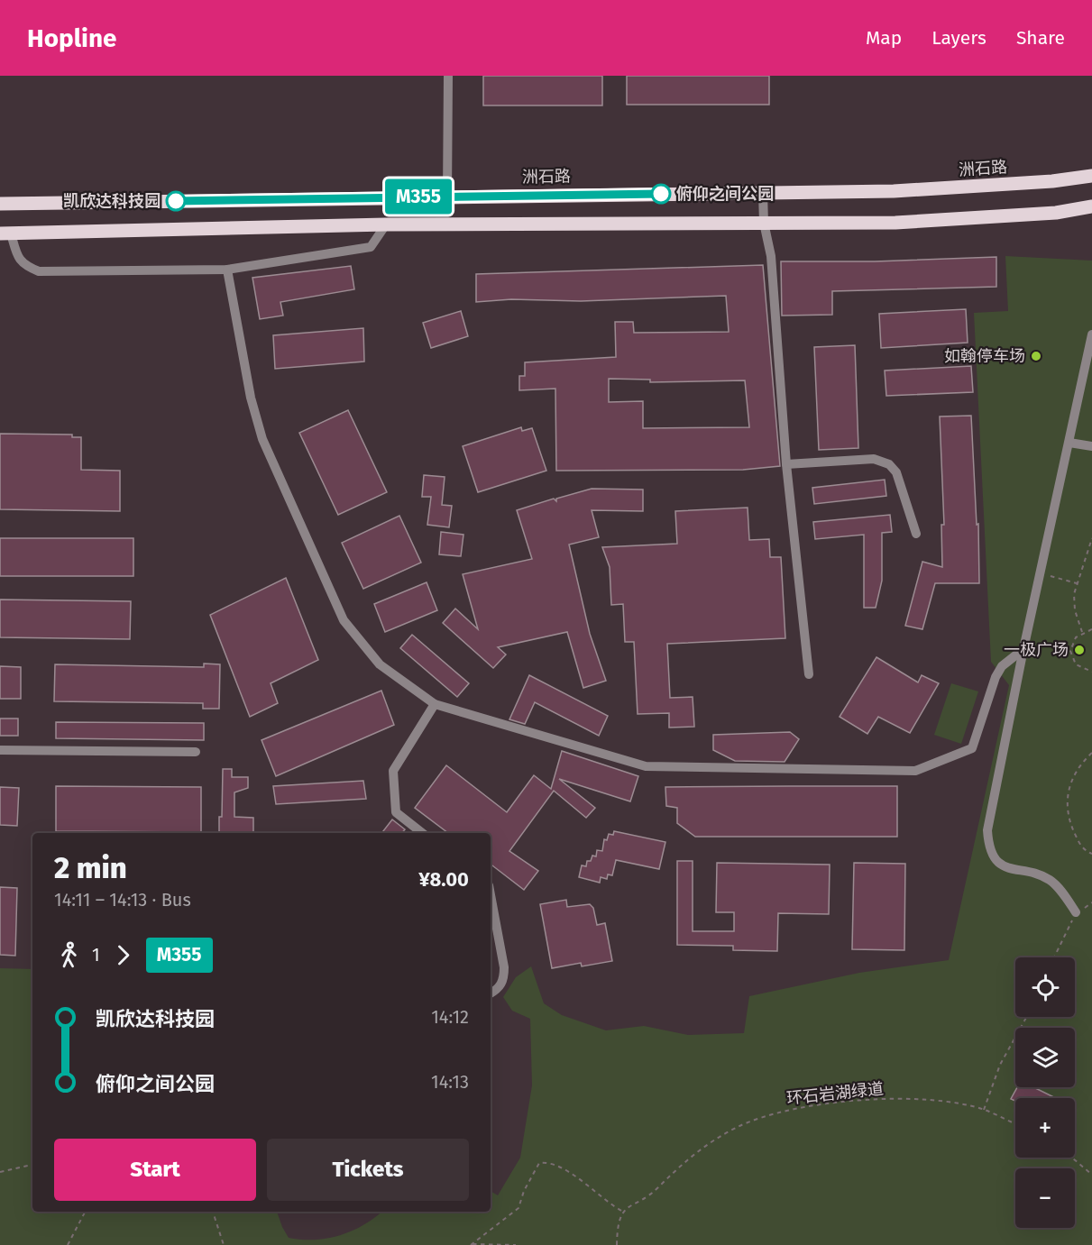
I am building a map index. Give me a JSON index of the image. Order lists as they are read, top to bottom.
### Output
{
  "streets": {
    "main road": ["洲石路"],
    "path": ["环石岩湖绿道"]
  },
  "places": [
    "俯仰之间公园",
    "凯欣达科技园",
    "如翰停车场",
    "一极广场"
  ],
  "lines": ["bus line M355"],
  "page": {
    "header": "Hopline",
    "nav": ["Map", "Layers", "Share"],
    "on_map": "M355",
    "heading": ["2 min", "14:11 – 14:13 · Bus", "¥8.00"],
    "legs": ["1", "M355"],
    "map_buttons": ["+", "−"],
    "list": [
      {
        "name": "凯欣达科技园",
        "value": "14:12"
      },
      {
        "name": "俯仰之间公园",
        "value": "14:13"
      }
    ],
    "buttons": ["Start", "Tickets"]
  }
}
